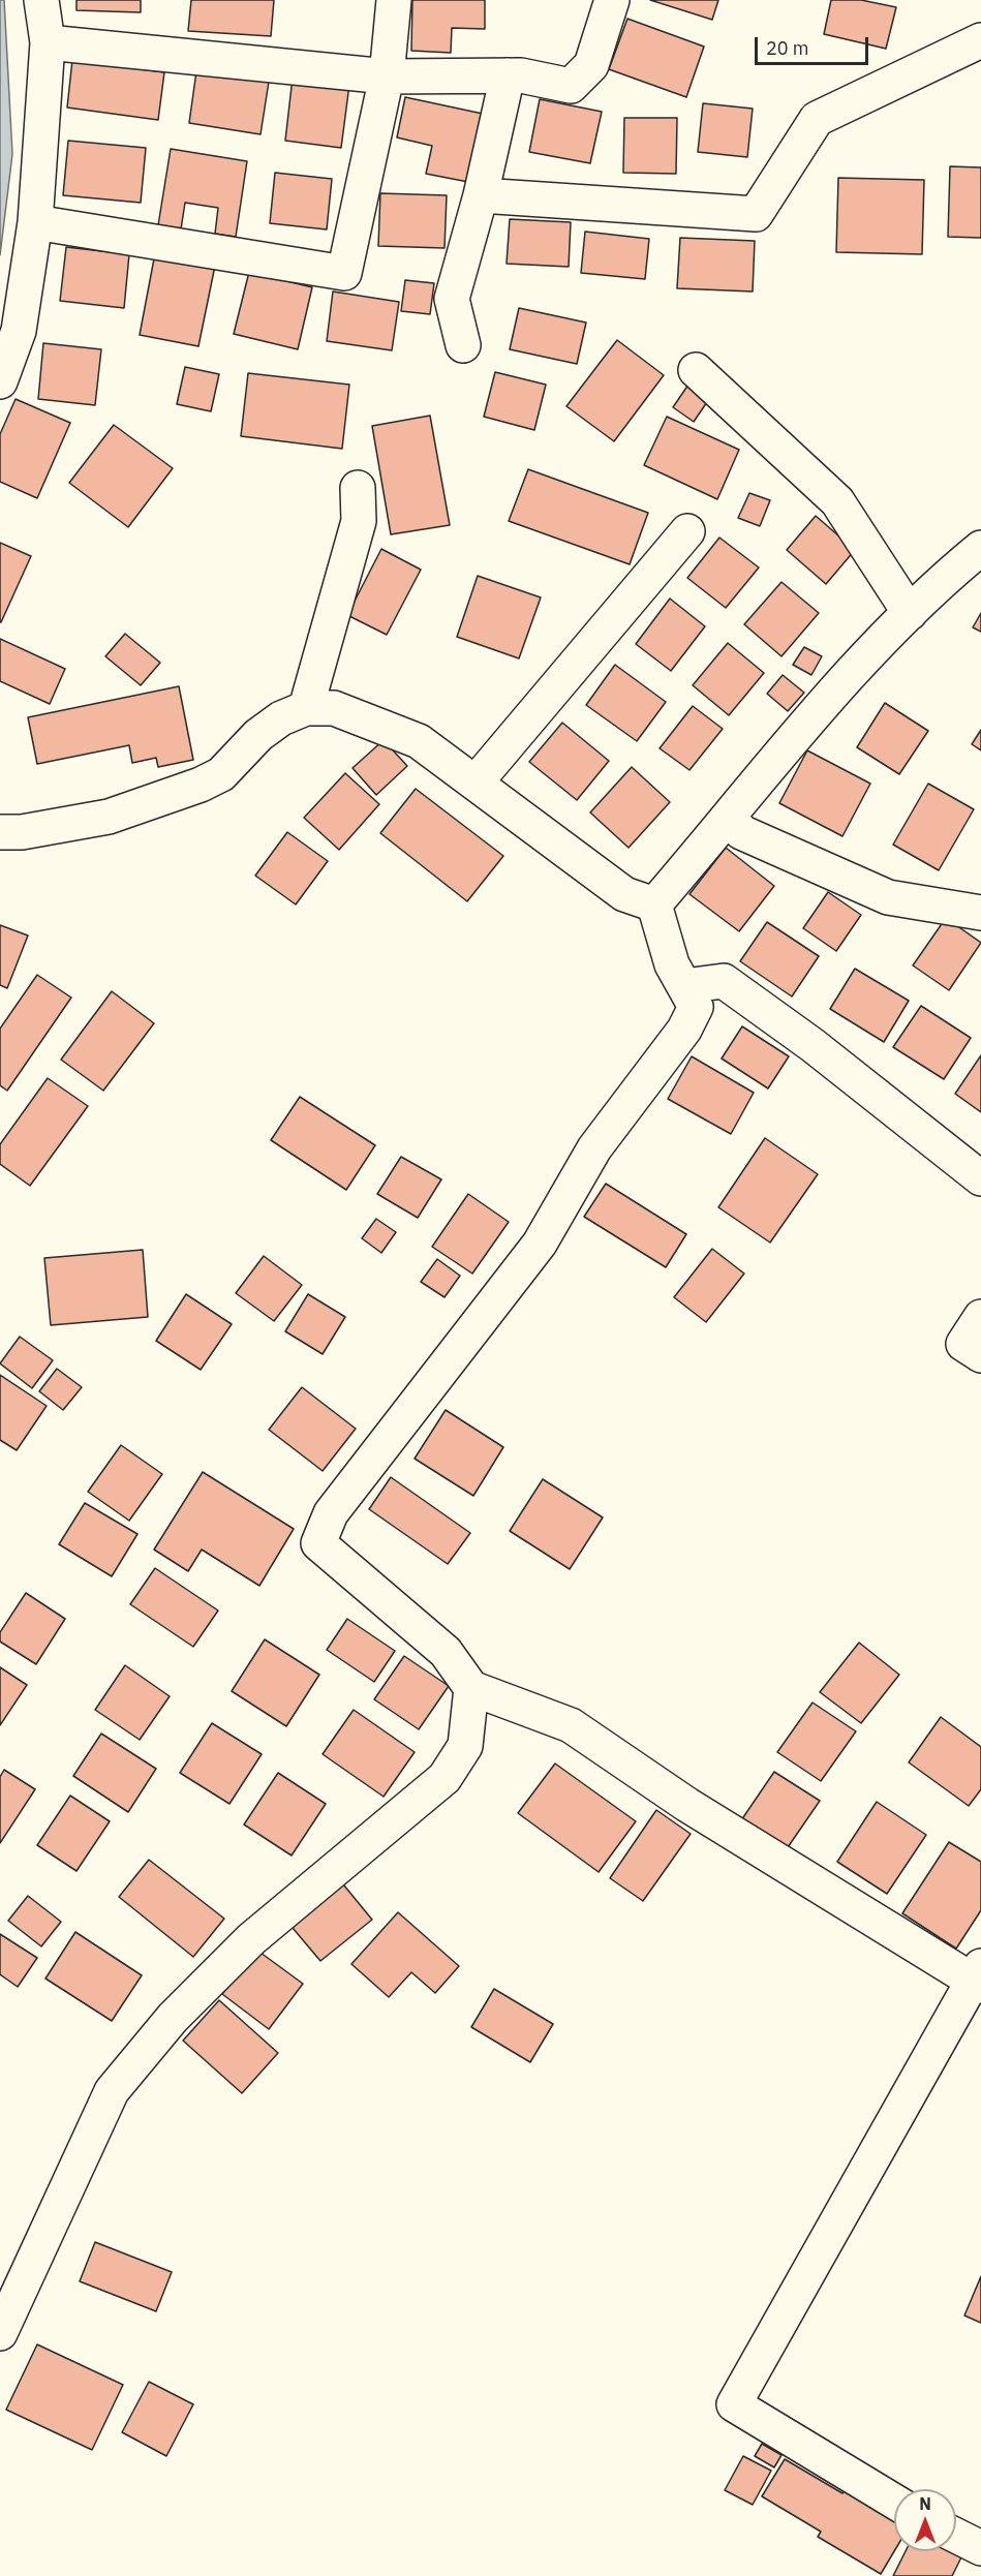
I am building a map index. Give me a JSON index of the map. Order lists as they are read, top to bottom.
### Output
{
  "scale_bar": "20 m",
  "north": "top"
}
